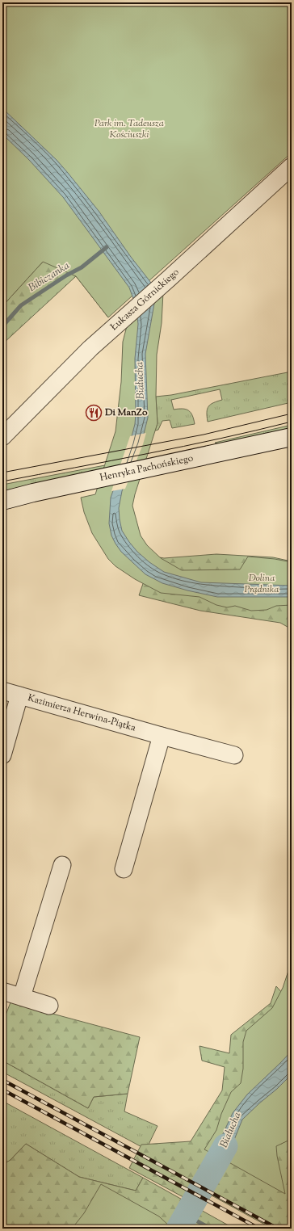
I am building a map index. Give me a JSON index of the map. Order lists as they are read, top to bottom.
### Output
{
  "streets": {
    "street": ["Łukasza Górnickiego", "Henryka Pachońskiego", "Kazimierza Herwina-Piątka"]
  },
  "water": ["Bibiczanka", "Białucha"],
  "parks": ["Park im. Tadeusza Kościuszki", "Dolina Prądnika"],
  "places": {
    "restaurant": ["Di ManZo"]
  }
}
